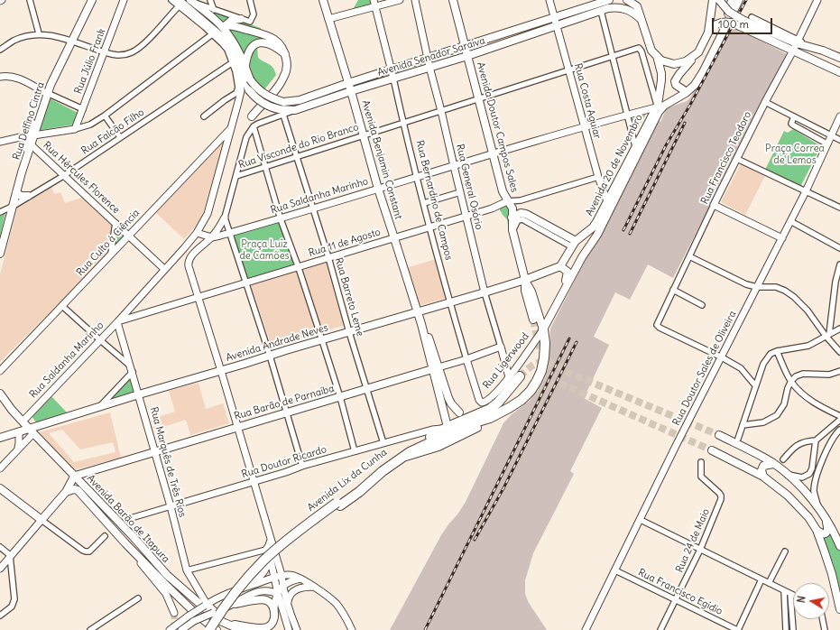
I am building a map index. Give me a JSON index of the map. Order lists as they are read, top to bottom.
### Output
{
  "streets": {
    "highway": ["Avenida Lix da Cunha"],
    "main road": [
      "Avenida Senador Saraiva",
      "Rua Delfino Cintra",
      "Avenida Doutor Campos Sales",
      "Avenida Benjamin Constant",
      "Avenida 20 de Novembro",
      "Avenida Andrade Neves",
      "Rua Barão de Parnaíba",
      "Avenida Barão de Itapura"
    ],
    "street": [
      "Rua Júlio Frank",
      "Rua Costa Aguiar",
      "Rua Falcão Filho",
      "Rua Visconde do Rio Branco",
      "Rua Francisco Teodoro",
      "Rua Hércules Florence",
      "Rua General Osório",
      "Rua Saldanha Marinho",
      "Rua Bernardino de Campos",
      "Rua Culto à Ciência",
      "Rua 11 de Agosto",
      "Rua Barreto Leme",
      "Rua Ligerwood",
      "Rua Doutor Sales de Oliveira",
      "Rua Marquês de Três Rios",
      "Rua Doutor Ricardo",
      "Rua 24 de Maio",
      "Rua Francisco Egídio"
    ]
  },
  "crossings": [
    ["Avenida Senador Saraiva", "Rua Costa Aguiar"],
    ["Avenida Senador Saraiva", "Avenida Doutor Campos Sales"],
    ["Avenida Senador Saraiva", "Avenida Benjamin Constant"],
    ["Avenida Senador Saraiva", "Rua General Osório"],
    ["Avenida Senador Saraiva", "Rua Saldanha Marinho"],
    ["Avenida Senador Saraiva", "Rua Bernardino de Campos"],
    ["Avenida Senador Saraiva", "Rua Barreto Leme"],
    ["Rua Costa Aguiar", "Rua Visconde do Rio Branco"],
    ["Rua Costa Aguiar", "Avenida 20 de Novembro"],
    ["Rua Costa Aguiar", "Rua Saldanha Marinho"],
    ["Rua Costa Aguiar", "Rua 11 de Agosto"],
    ["Rua Delfino Cintra", "Rua Falcão Filho"],
    ["Rua Delfino Cintra", "Rua Hércules Florence"],
    ["Avenida Doutor Campos Sales", "Rua Visconde do Rio Branco"],
    ["Avenida Doutor Campos Sales", "Rua Saldanha Marinho"],
    ["Avenida Doutor Campos Sales", "Rua 11 de Agosto"],
    ["Avenida Doutor Campos Sales", "Avenida Andrade Neves"],
    ["Avenida Doutor Campos Sales", "Rua Ligerwood"],
    ["Avenida Doutor Campos Sales", "Avenida Lix da Cunha"],
    ["Rua Falcão Filho", "Rua Hércules Florence"],
    ["Rua Visconde do Rio Branco", "Avenida Benjamin Constant"],
    ["Rua Visconde do Rio Branco", "Avenida 20 de Novembro"],
    ["Rua Visconde do Rio Branco", "Rua General Osório"],
    ["Rua Visconde do Rio Branco", "Rua Saldanha Marinho"],
    ["Rua Visconde do Rio Branco", "Rua Bernardino de Campos"],
    ["Rua Visconde do Rio Branco", "Rua Barreto Leme"],
    ["Rua Francisco Teodoro", "Rua Doutor Sales de Oliveira"],
    ["Avenida Benjamin Constant", "Rua Saldanha Marinho"],
    ["Avenida Benjamin Constant", "Rua 11 de Agosto"],
    ["Avenida Benjamin Constant", "Avenida Andrade Neves"],
    ["Avenida Benjamin Constant", "Rua Barão de Parnaíba"],
    ["Avenida Benjamin Constant", "Rua Doutor Ricardo"],
    ["Avenida Benjamin Constant", "Avenida Lix da Cunha"],
    ["Avenida 20 de Novembro", "Rua Saldanha Marinho"],
    ["Avenida 20 de Novembro", "Avenida Andrade Neves"],
    ["Rua Hércules Florence", "Rua Saldanha Marinho"],
    ["Rua Hércules Florence", "Rua Culto à Ciência"],
    ["Rua General Osório", "Rua Saldanha Marinho"],
    ["Rua General Osório", "Rua 11 de Agosto"],
    ["Rua General Osório", "Avenida Andrade Neves"],
    ["Rua General Osório", "Rua Ligerwood"],
    ["Rua General Osório", "Rua Barão de Parnaíba"],
    ["Rua Saldanha Marinho", "Rua Bernardino de Campos"],
    ["Rua Saldanha Marinho", "Rua Culto à Ciência"],
    ["Rua Saldanha Marinho", "Rua 11 de Agosto"],
    ["Rua Saldanha Marinho", "Rua Barreto Leme"],
    ["Rua Saldanha Marinho", "Rua Marquês de Três Rios"],
    ["Rua Saldanha Marinho", "Avenida Barão de Itapura"],
    ["Rua Bernardino de Campos", "Rua 11 de Agosto"],
    ["Rua Bernardino de Campos", "Avenida Andrade Neves"],
    ["Rua Bernardino de Campos", "Rua Ligerwood"],
    ["Rua Bernardino de Campos", "Rua Barão de Parnaíba"],
    ["Rua 11 de Agosto", "Rua Barreto Leme"],
    ["Rua 11 de Agosto", "Rua Marquês de Três Rios"],
    ["Rua Barreto Leme", "Avenida Andrade Neves"],
    ["Rua Barreto Leme", "Rua Barão de Parnaíba"],
    ["Rua Barreto Leme", "Rua Doutor Ricardo"],
    ["Avenida Andrade Neves", "Rua Marquês de Três Rios"],
    ["Avenida Andrade Neves", "Avenida Barão de Itapura"],
    ["Rua Ligerwood", "Avenida Lix da Cunha"],
    ["Rua Doutor Sales de Oliveira", "Rua Francisco Egídio"],
    ["Rua Barão de Parnaíba", "Rua Marquês de Três Rios"],
    ["Rua Barão de Parnaíba", "Avenida Barão de Itapura"],
    ["Rua Marquês de Três Rios", "Rua Doutor Ricardo"],
    ["Rua Doutor Ricardo", "Avenida Lix da Cunha"],
    ["Avenida Lix da Cunha", "Avenida Barão de Itapura"],
    ["Rua 24 de Maio", "Rua Francisco Egídio"]
  ],
  "parks": ["Praça Correa de Lemos", "Praça Luiz de Camões"],
  "scale_bar": "100 m",
  "north": "left"
}
